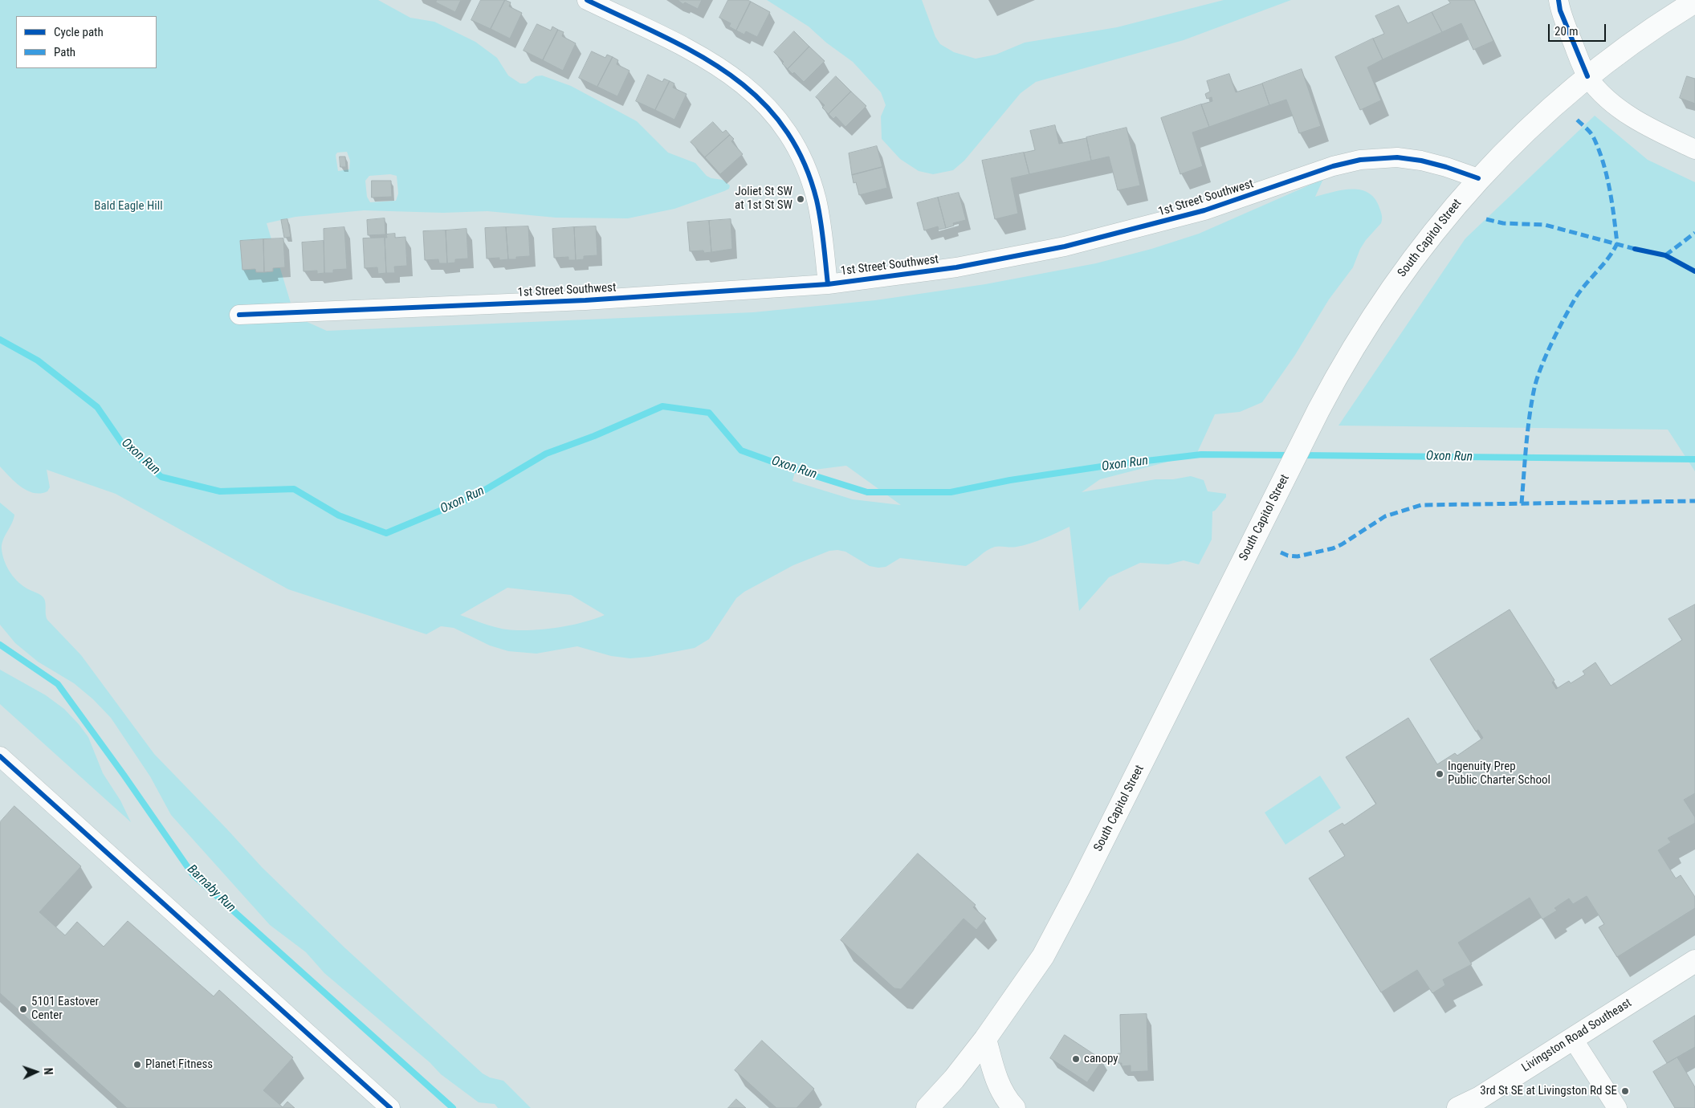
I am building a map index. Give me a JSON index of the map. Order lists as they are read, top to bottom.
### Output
{
  "streets": {
    "main road": ["South Capitol Street", "Livingston Road Southeast"],
    "street": ["1st Street Southwest"]
  },
  "crossings": [
    ["1st Street Southwest", "South Capitol Street"]
  ],
  "water": ["Oxon Run", "Barnaby Run"],
  "parks": ["Bald Eagle Hill"],
  "places": [
    "Joliet St SW at 1st St SW",
    "Ingenuity Prep Public Charter School",
    "5101 Eastover Center",
    "canopy",
    "Planet Fitness",
    "3rd St SE at Livingston Rd SE"
  ],
  "legend": ["Cycle path", "Path"],
  "scale_bar": "20 m",
  "north": "right"
}
